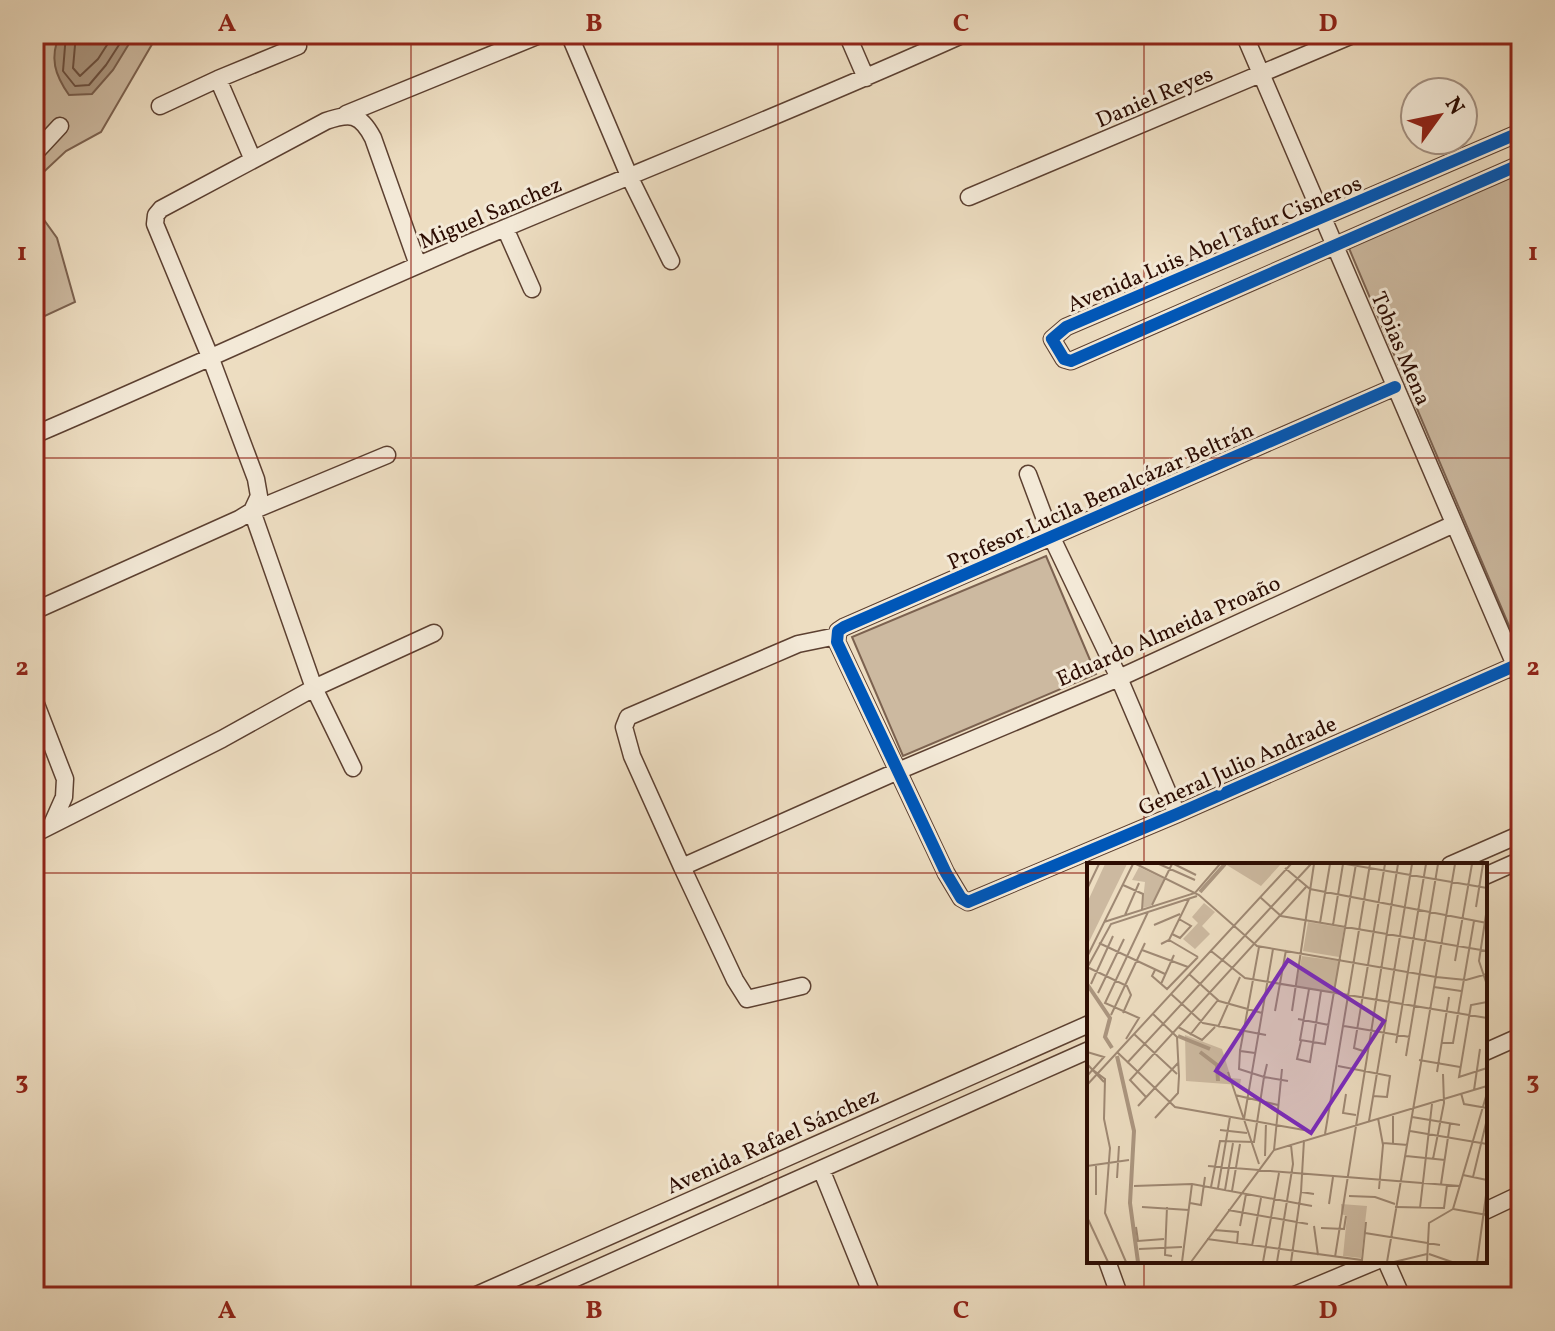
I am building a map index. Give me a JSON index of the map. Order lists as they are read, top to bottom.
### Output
{
  "streets": {
    "street": [
      "Daniel Reyes",
      "Miguel Sanchez",
      "Avenida Luis Abel Tafur Cisneros",
      "Tobias Mena",
      "Profesor Lucila Benalcázar Beltrán",
      "Eduardo Almeida Proaño",
      "General Julio Andrade",
      "Avenida Rafael Sánchez"
    ]
  },
  "crossings": [
    ["Daniel Reyes", "Tobias Mena"],
    ["Avenida Luis Abel Tafur Cisneros", "Tobias Mena"],
    ["Tobias Mena", "Profesor Lucila Benalcázar Beltrán"],
    ["Tobias Mena", "Eduardo Almeida Proaño"],
    ["Tobias Mena", "General Julio Andrade"],
    ["Profesor Lucila Benalcázar Beltrán", "Eduardo Almeida Proaño"],
    ["Eduardo Almeida Proaño", "General Julio Andrade"]
  ],
  "north": "top right",
  "grid": {
    "columns": [
      "A",
      "B",
      "C",
      "D"
    ],
    "rows": ["1", "2", "3"]
  }
}
